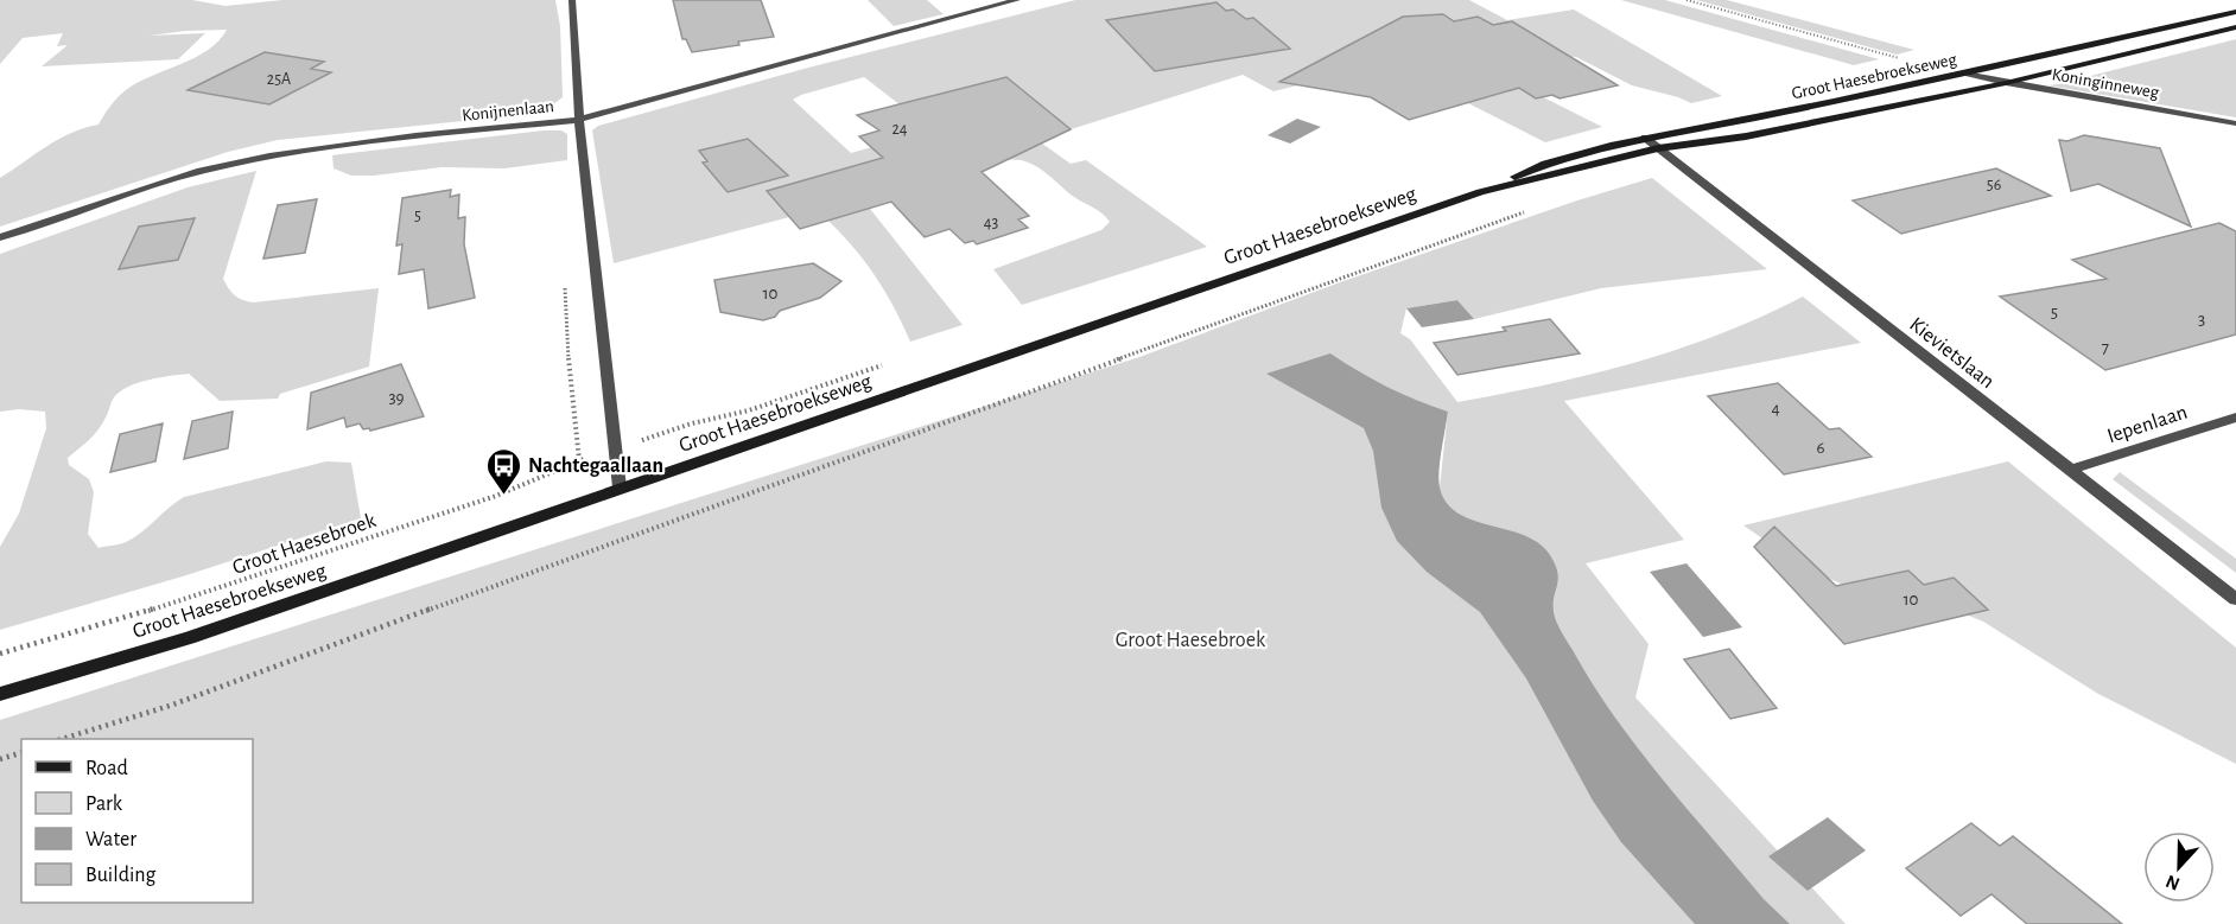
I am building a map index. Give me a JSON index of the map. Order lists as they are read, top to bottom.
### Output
{
  "streets": {
    "street": [
      "Groot Haesebroekseweg",
      "Koninginneweg",
      "Konijnenlaan",
      "Kievietslaan",
      "Iepenlaan"
    ],
    "path": ["Groot Haesebroek"]
  },
  "crossings": [
    ["Groot Haesebroekseweg", "Koninginneweg"],
    ["Groot Haesebroekseweg", "Kievietslaan"],
    ["Kievietslaan", "Iepenlaan"]
  ],
  "parks": ["Groot Haesebroek"],
  "places": {
    "bus stop": ["Nachtegaallaan"]
  },
  "house_numbers": [
    "25A",
    "24",
    "56",
    "5",
    "43",
    "10",
    "5",
    "3",
    "7",
    "39",
    "4",
    "6",
    "10"
  ],
  "legend": [
    "Road",
    "Park",
    "Water",
    "Building"
  ],
  "north": "bottom"
}
